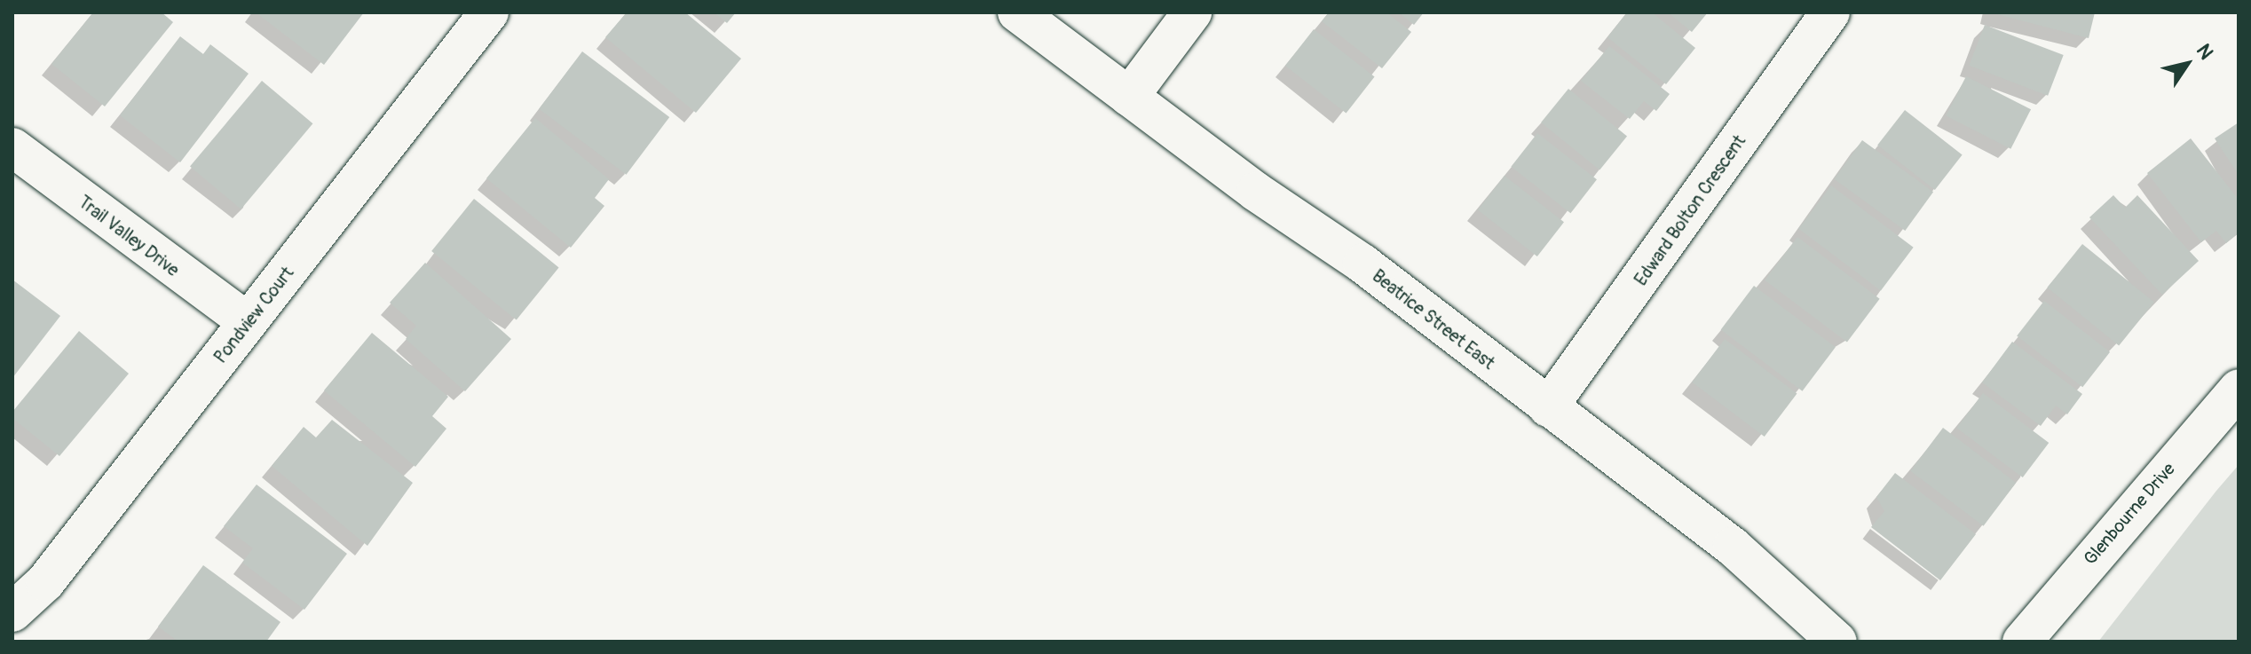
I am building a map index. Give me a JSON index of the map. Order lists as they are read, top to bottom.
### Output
{
  "streets": {
    "street": [
      "Edward Bolton Crescent",
      "Trail Valley Drive",
      "Pondview Court",
      "Beatrice Street East",
      "Glenbourne Drive"
    ]
  },
  "crossings": [
    ["Edward Bolton Crescent", "Beatrice Street East"],
    ["Trail Valley Drive", "Pondview Court"]
  ],
  "north": "top right"
}
